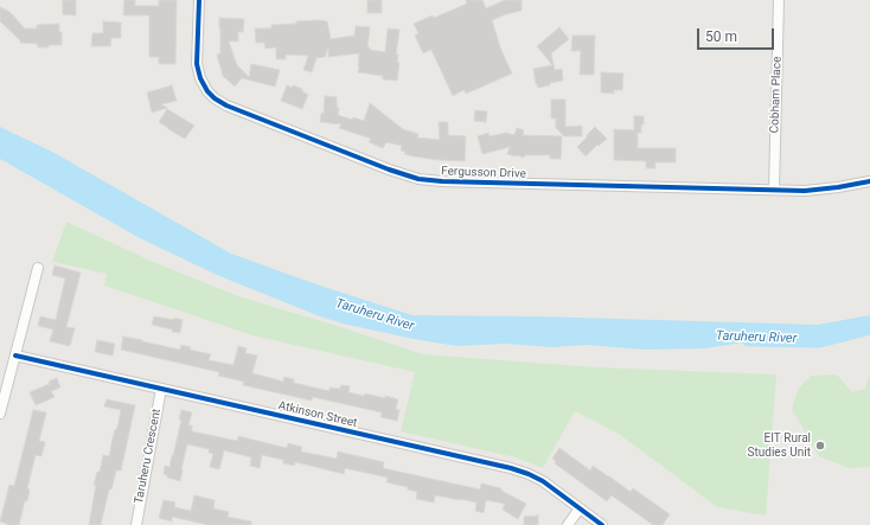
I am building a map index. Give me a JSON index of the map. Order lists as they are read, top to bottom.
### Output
{
  "streets": {
    "street": [
      "Cobham Place",
      "Fergusson Drive",
      "Atkinson Street",
      "Taruheru Crescent"
    ]
  },
  "crossings": [
    ["Cobham Place", "Fergusson Drive"],
    ["Atkinson Street", "Taruheru Crescent"]
  ],
  "water": ["Taruheru River"],
  "places": ["EIT Rural Studies Unit"],
  "scale_bar": "50 m"
}
